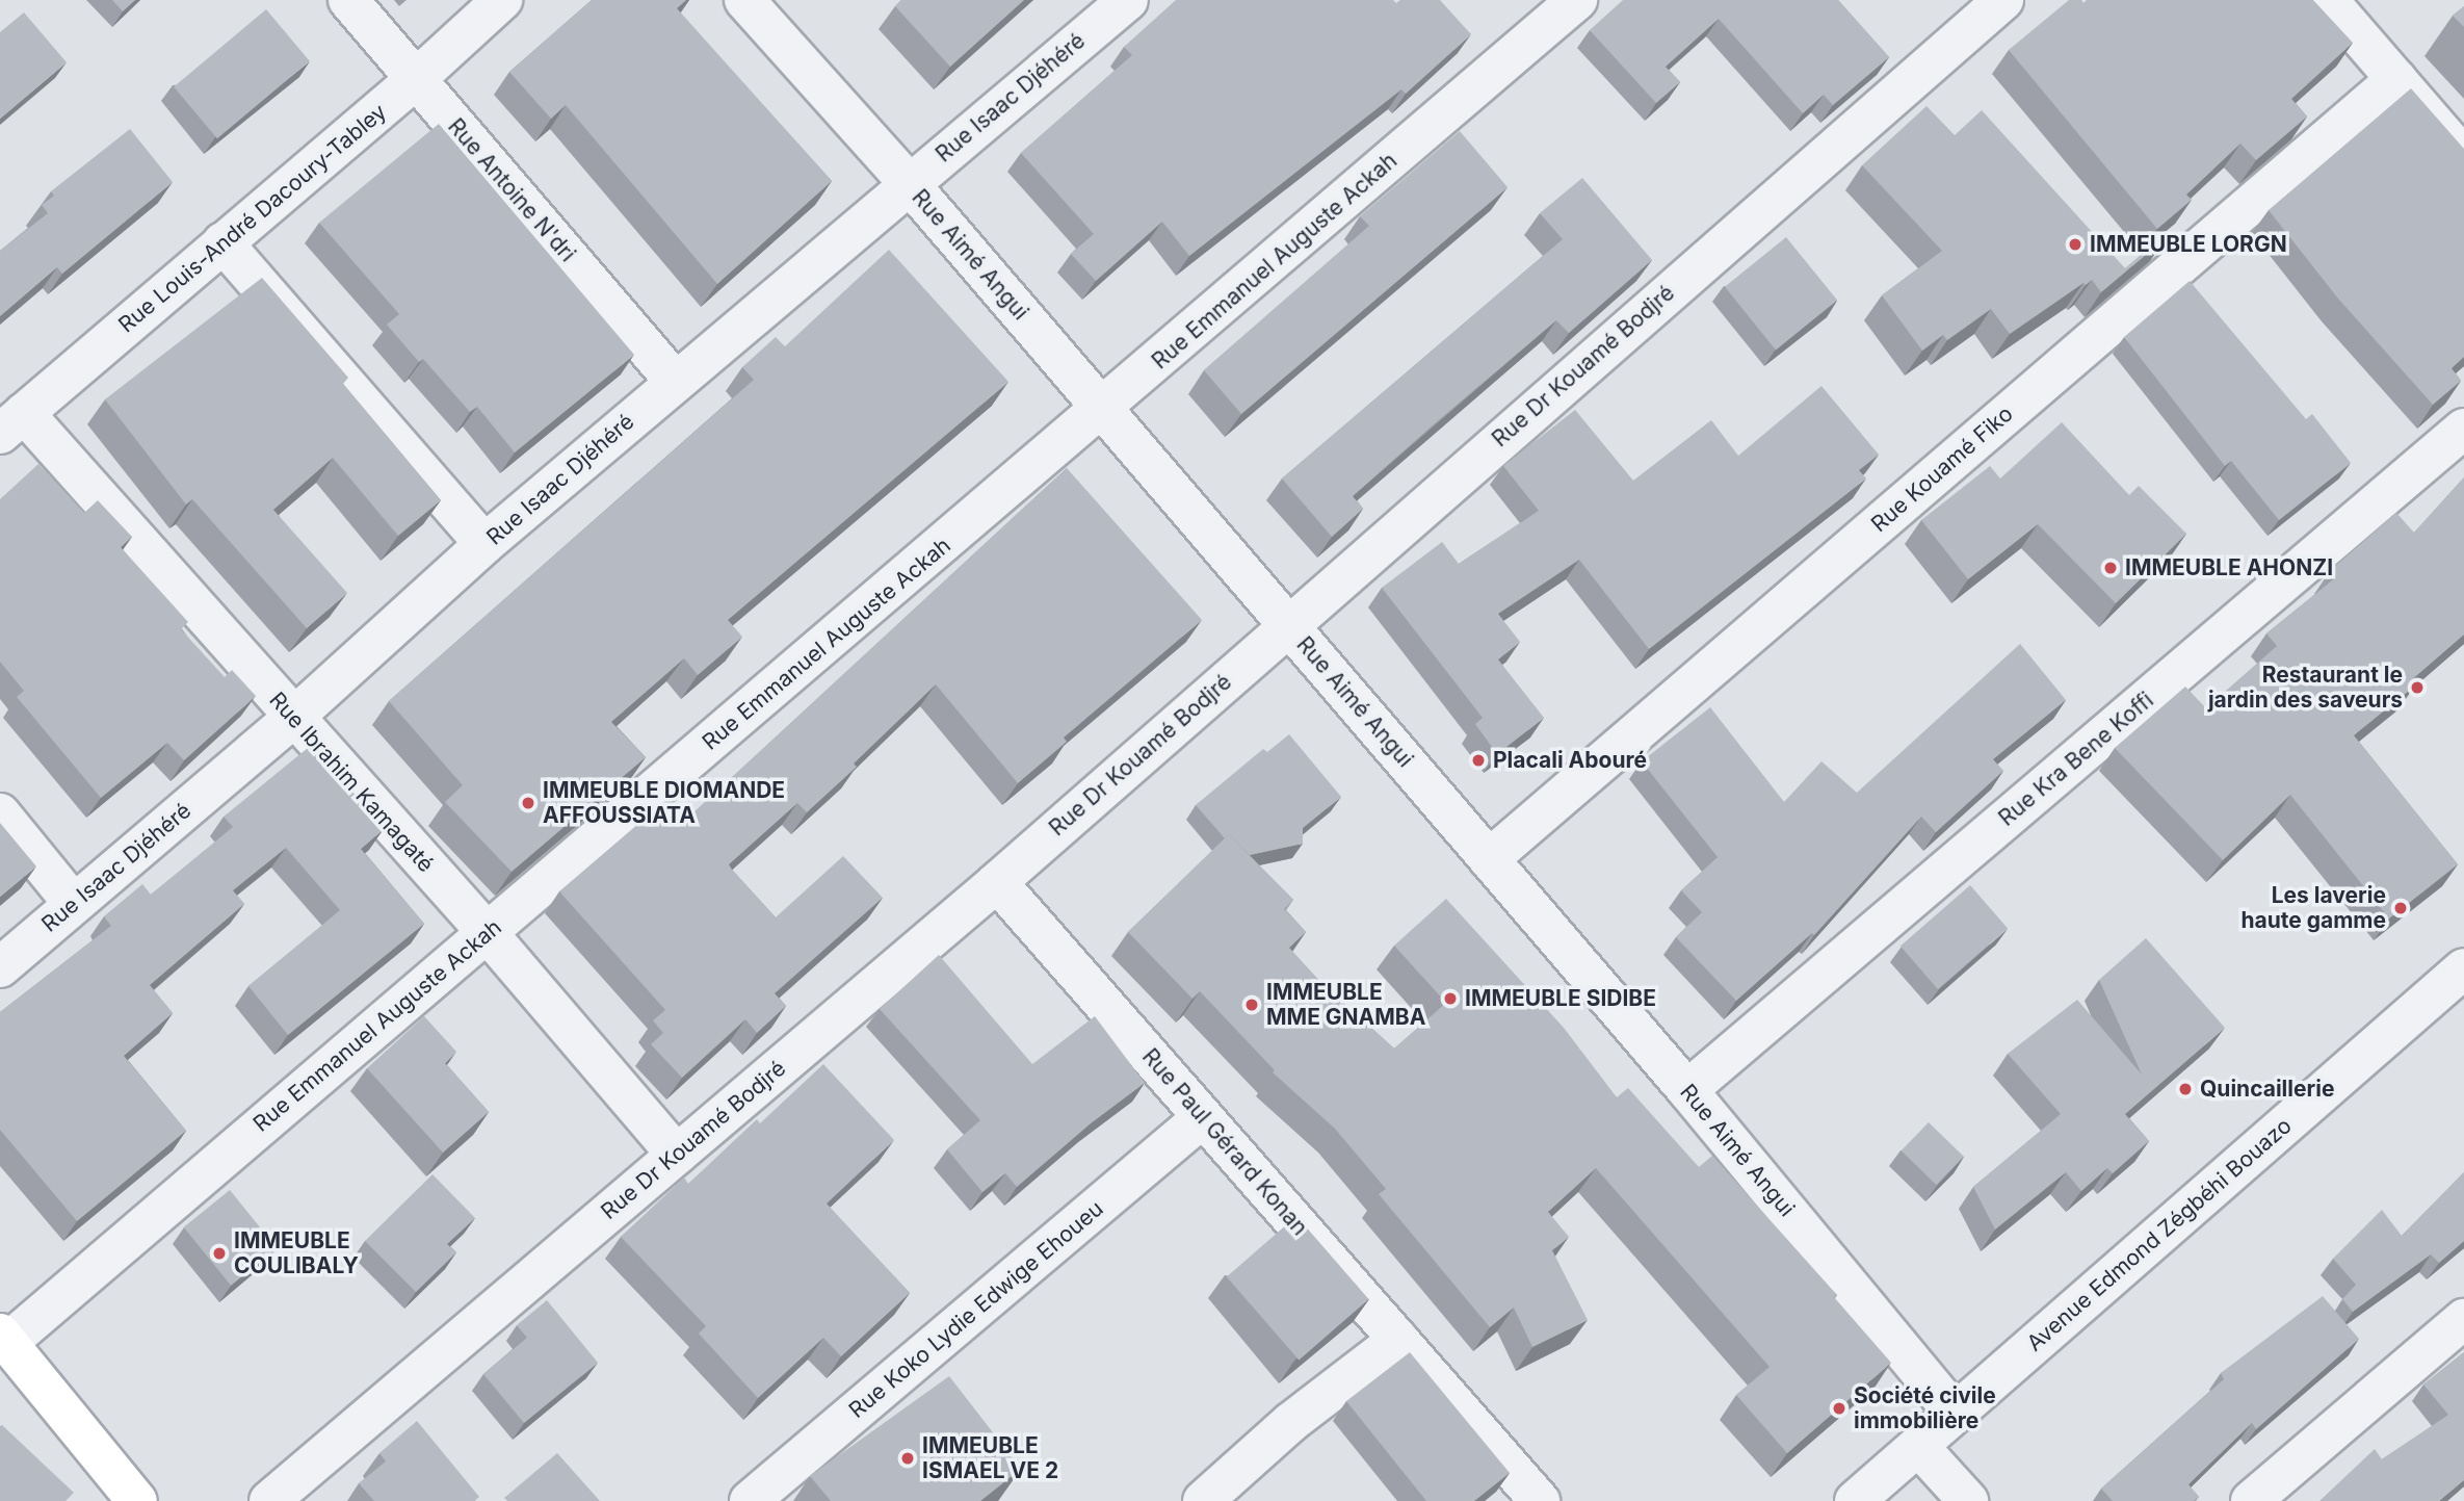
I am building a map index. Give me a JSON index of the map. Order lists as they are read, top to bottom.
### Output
{
  "streets": {
    "street": [
      "Rue Isaac Djéhéré",
      "Rue Antoine N'dri",
      "Rue Louis-André Dacoury-Tabley",
      "Rue Aimé Angui",
      "Rue Emmanuel Auguste Ackah",
      "Rue Dr Kouamé Bodjré",
      "Rue Kouamé Fiko",
      "Rue Kra Bene Koffi",
      "Rue Ibrahim Kamagaté",
      "Rue Paul Gérard Konan",
      "Avenue Edmond Zégbéhi Bouazo",
      "Rue Koko Lydie Edwige Ehoueu"
    ]
  },
  "crossings": [
    ["Rue Isaac Djéhéré", "Rue Antoine N'dri"],
    ["Rue Isaac Djéhéré", "Rue Aimé Angui"],
    ["Rue Isaac Djéhéré", "Rue Ibrahim Kamagaté"],
    ["Rue Antoine N'dri", "Rue Louis-André Dacoury-Tabley"],
    ["Rue Louis-André Dacoury-Tabley", "Rue Ibrahim Kamagaté"],
    ["Rue Aimé Angui", "Rue Emmanuel Auguste Ackah"],
    ["Rue Aimé Angui", "Rue Dr Kouamé Bodjré"],
    ["Rue Aimé Angui", "Rue Kouamé Fiko"],
    ["Rue Aimé Angui", "Rue Kra Bene Koffi"],
    ["Rue Aimé Angui", "Avenue Edmond Zégbéhi Bouazo"],
    ["Rue Emmanuel Auguste Ackah", "Rue Ibrahim Kamagaté"],
    ["Rue Dr Kouamé Bodjré", "Rue Ibrahim Kamagaté"],
    ["Rue Dr Kouamé Bodjré", "Rue Paul Gérard Konan"],
    ["Rue Paul Gérard Konan", "Rue Koko Lydie Edwige Ehoueu"]
  ],
  "places": [
    "IMMEUBLE LORGN",
    "IMMEUBLE AHONZI",
    "Restaurant le jardin des saveurs",
    "Placali Abouré",
    "IMMEUBLE DIOMANDE AFFOUSSIATA",
    "Les laverie haute gamme",
    "IMMEUBLE SIDIBE",
    "IMMEUBLE MME GNAMBA",
    "Quincaillerie",
    "IMMEUBLE COULIBALY",
    "Société civile immobilière",
    "IMMEUBLE ISMAEL VE 2"
  ]
}
